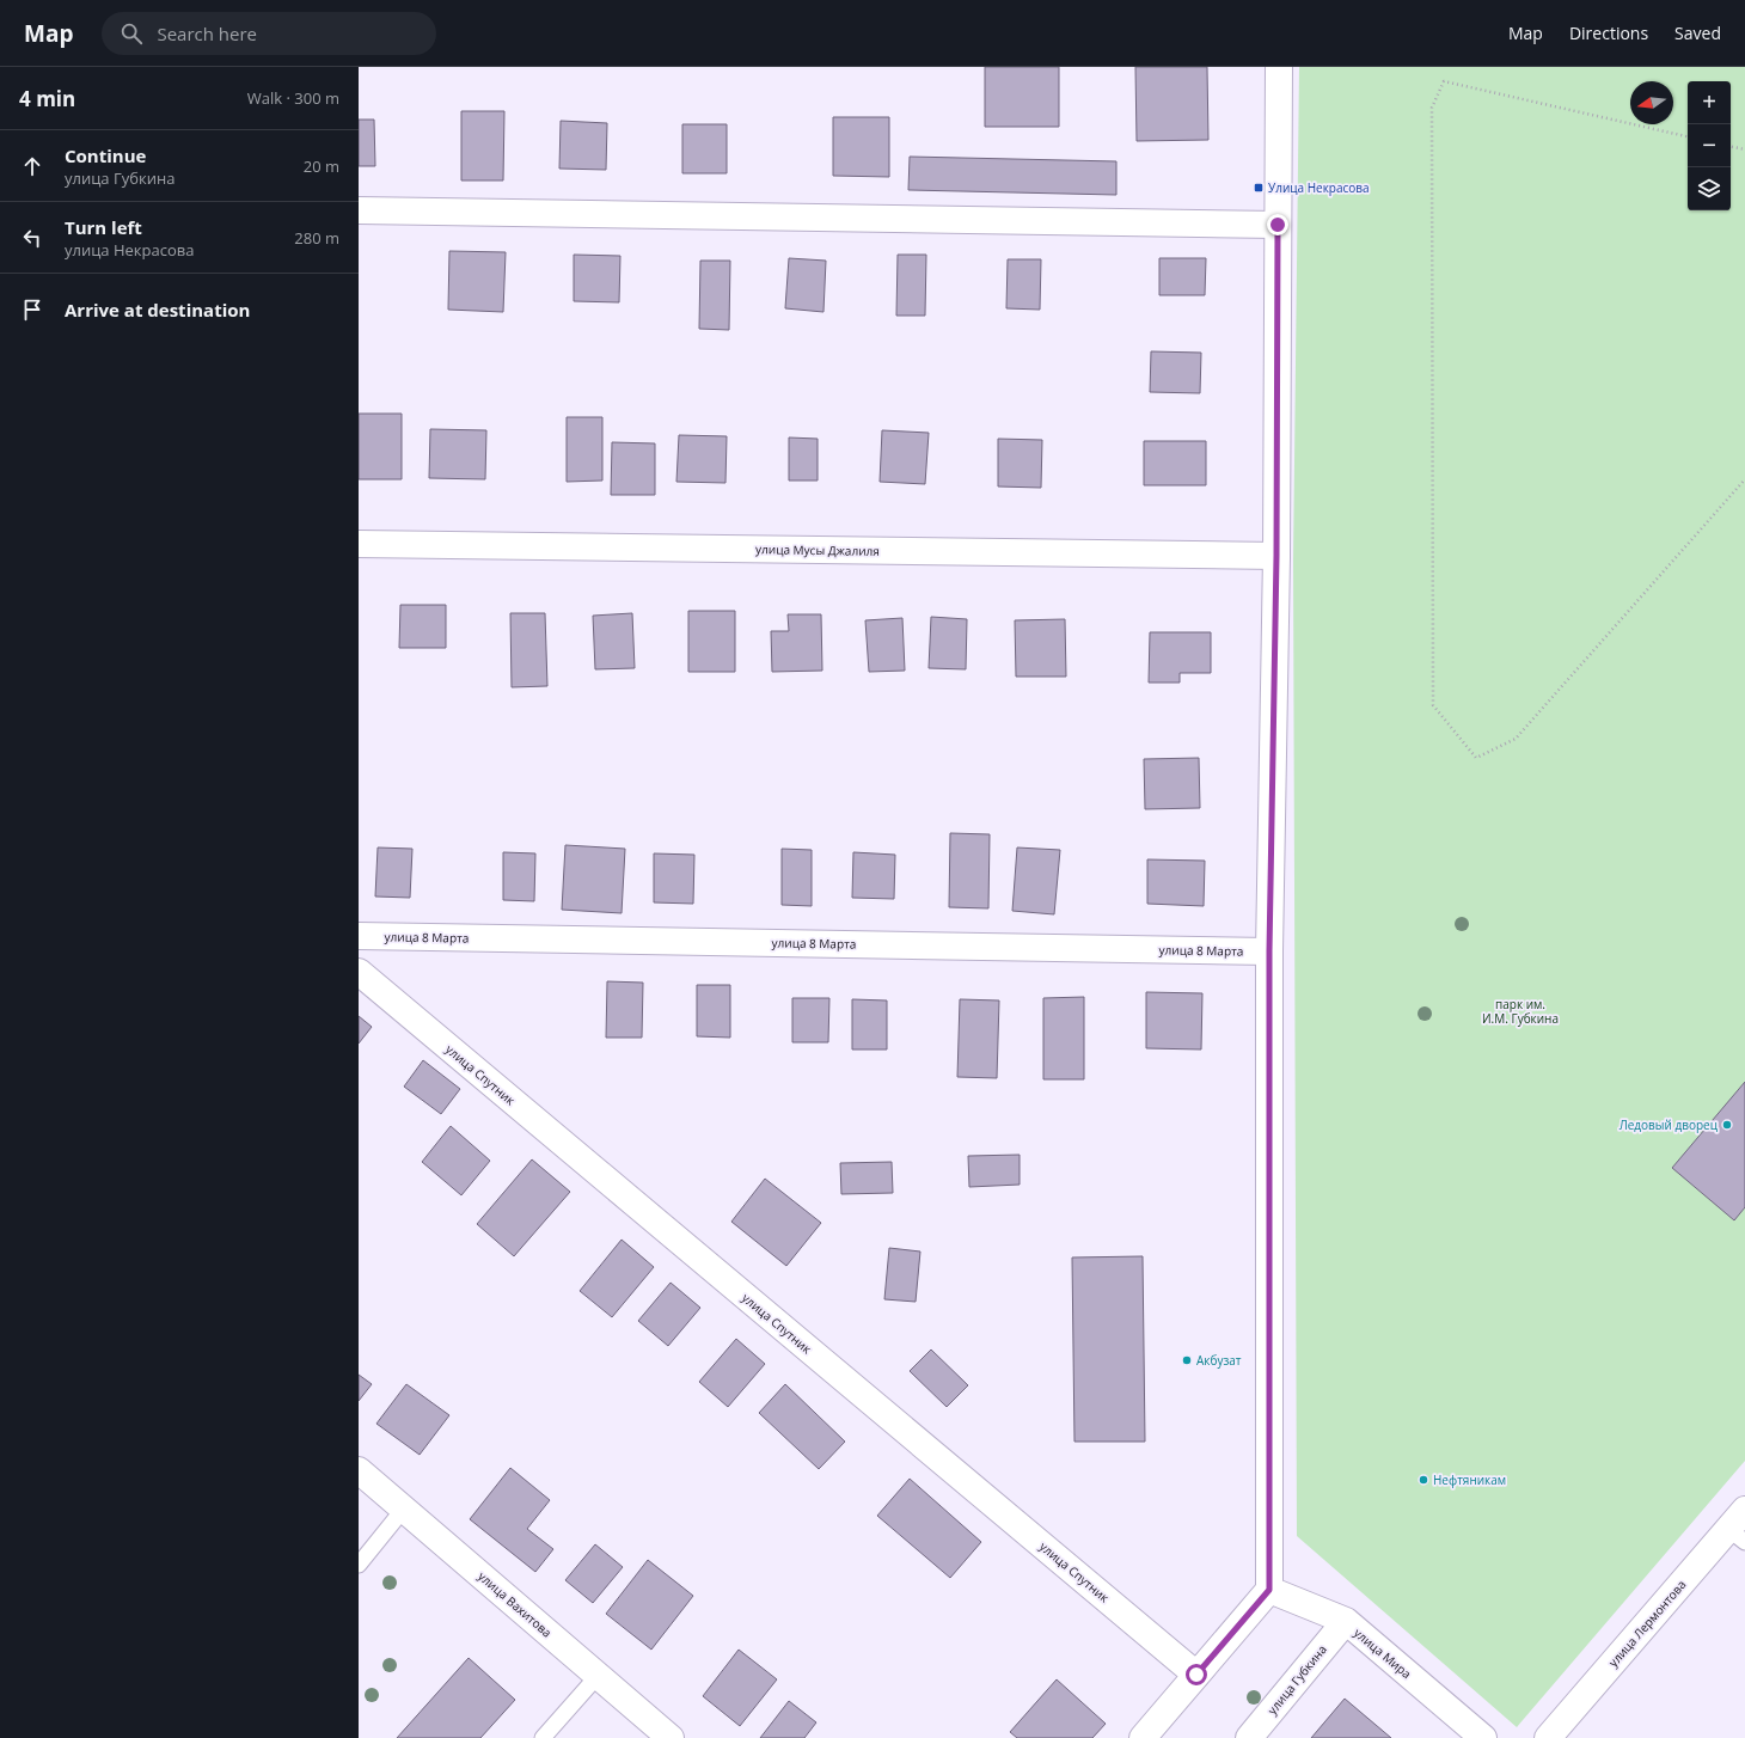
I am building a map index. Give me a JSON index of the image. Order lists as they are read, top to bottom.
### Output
{
  "streets": {
    "street": [
      "улица Мусы Джалиля",
      "улица 8 Марта",
      "улица Спутник",
      "улица Вахитова",
      "улица Лермонтова",
      "улица Мира",
      "улица Губкина"
    ]
  },
  "crossings": [
    ["улица Мира", "улица Губкина"]
  ],
  "parks": ["парк им. И.М. Губкина"],
  "places": {
    "transit": ["Улица Некрасова"],
    "other": ["Ледовый дворец", "Акбузат", "Нефтяникам"]
  },
  "north": "left",
  "page": {
    "header": "Map",
    "search": "Search here",
    "nav": ["Map", "Directions", "Saved"],
    "heading": ["4 min", "Walk · 300 m"],
    "map_buttons": ["+", "−"],
    "list": [
      ["Continue", "улица Губкина", "20 m"],
      ["Turn left", "улица Некрасова", "280 m"],
      "Arrive at destination"
    ]
  }
}
